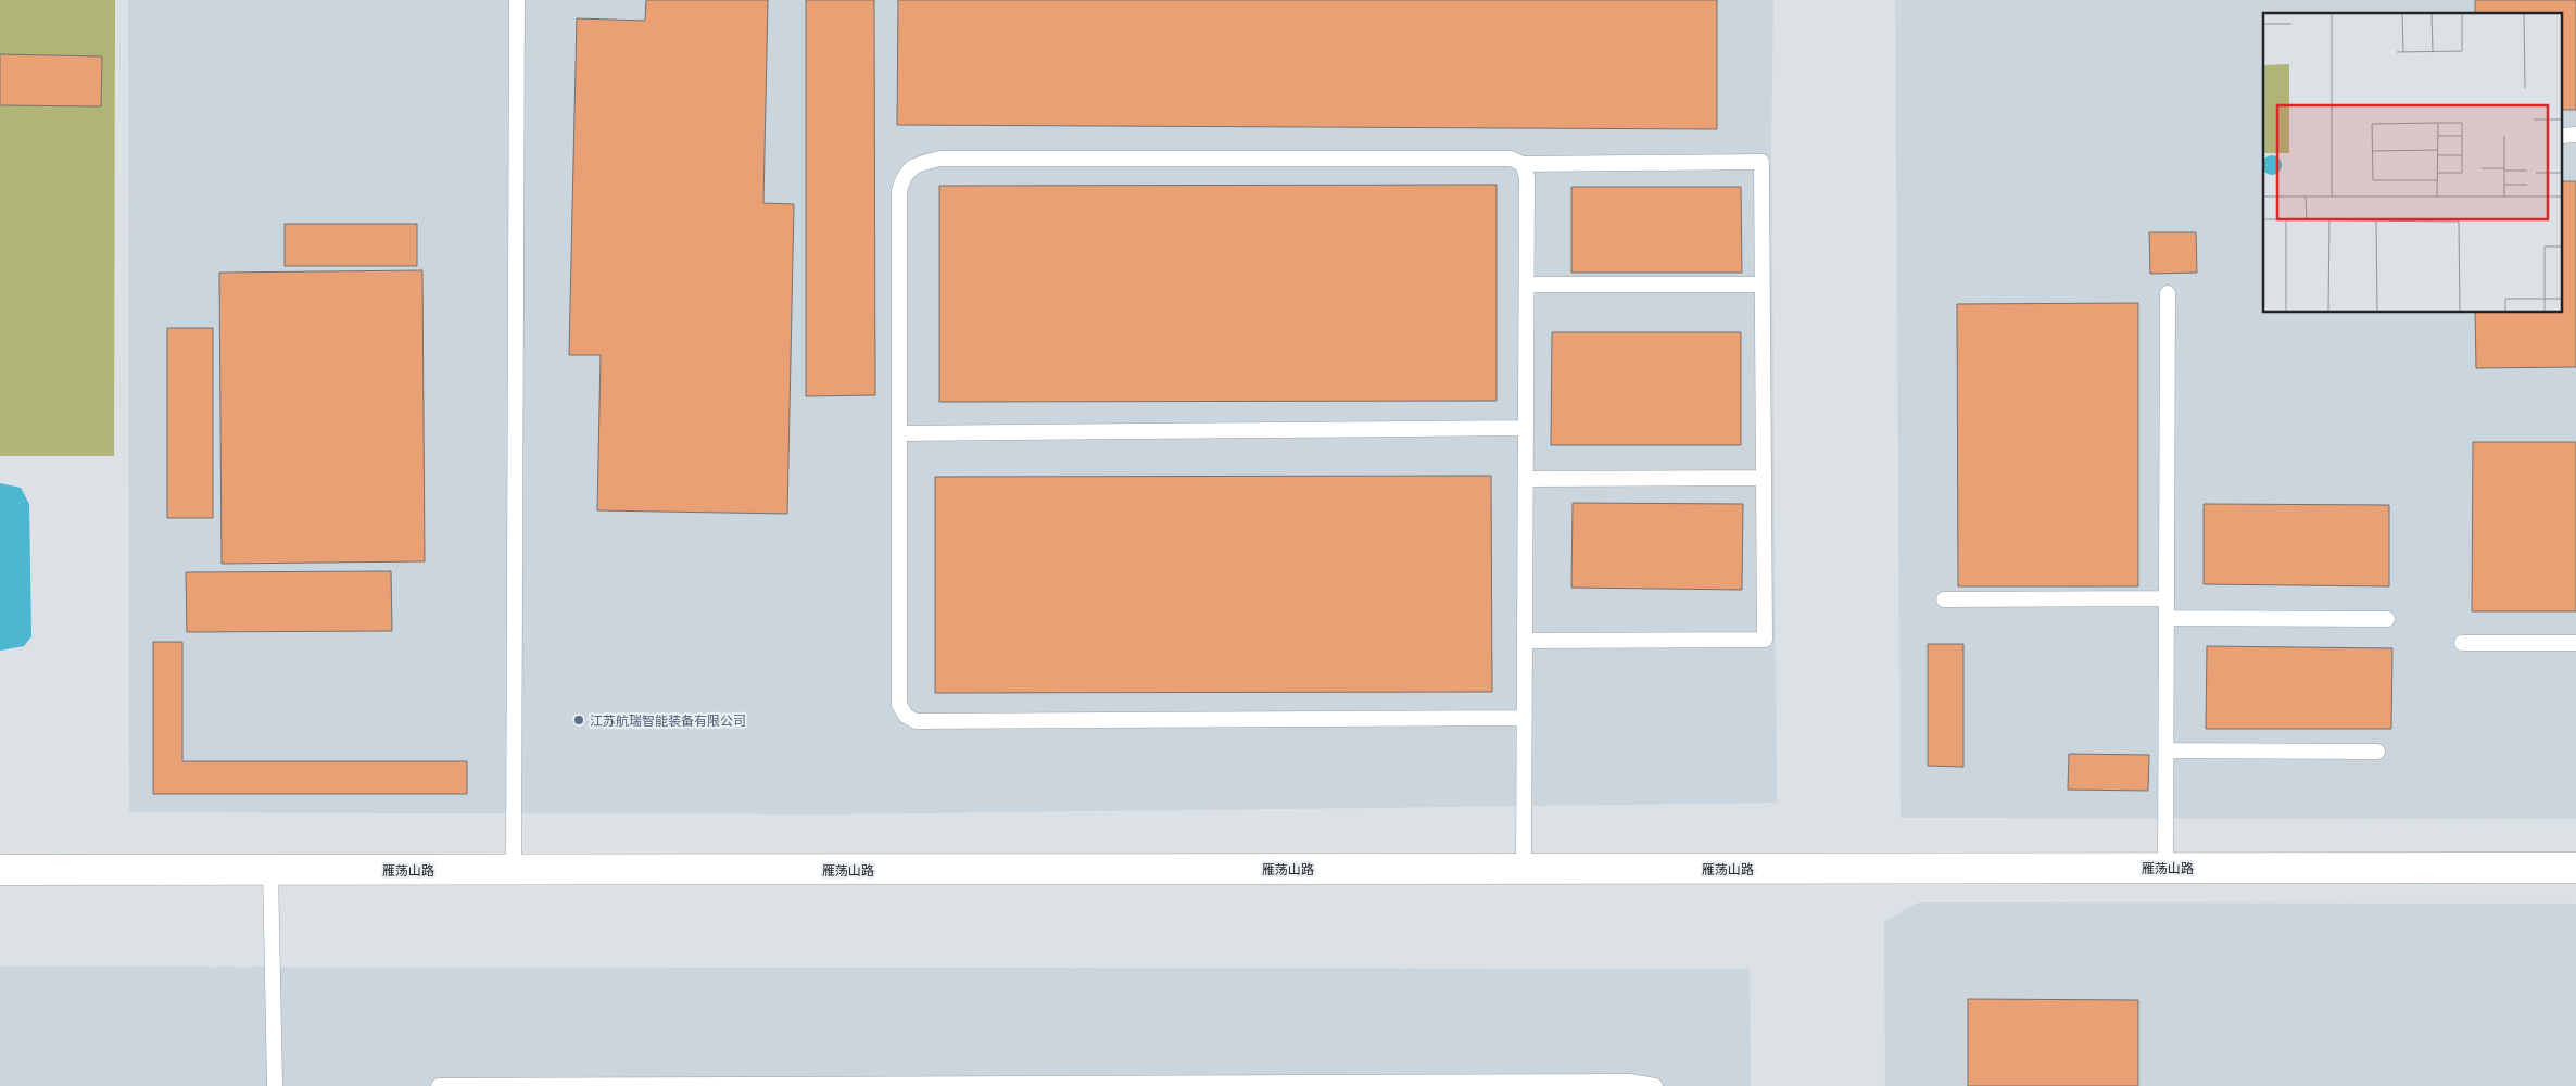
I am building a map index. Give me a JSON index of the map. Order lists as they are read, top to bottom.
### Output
{
  "streets": {
    "street": ["雁荡山路"]
  },
  "places": ["江苏航瑞智能装备有限公司"]
}
